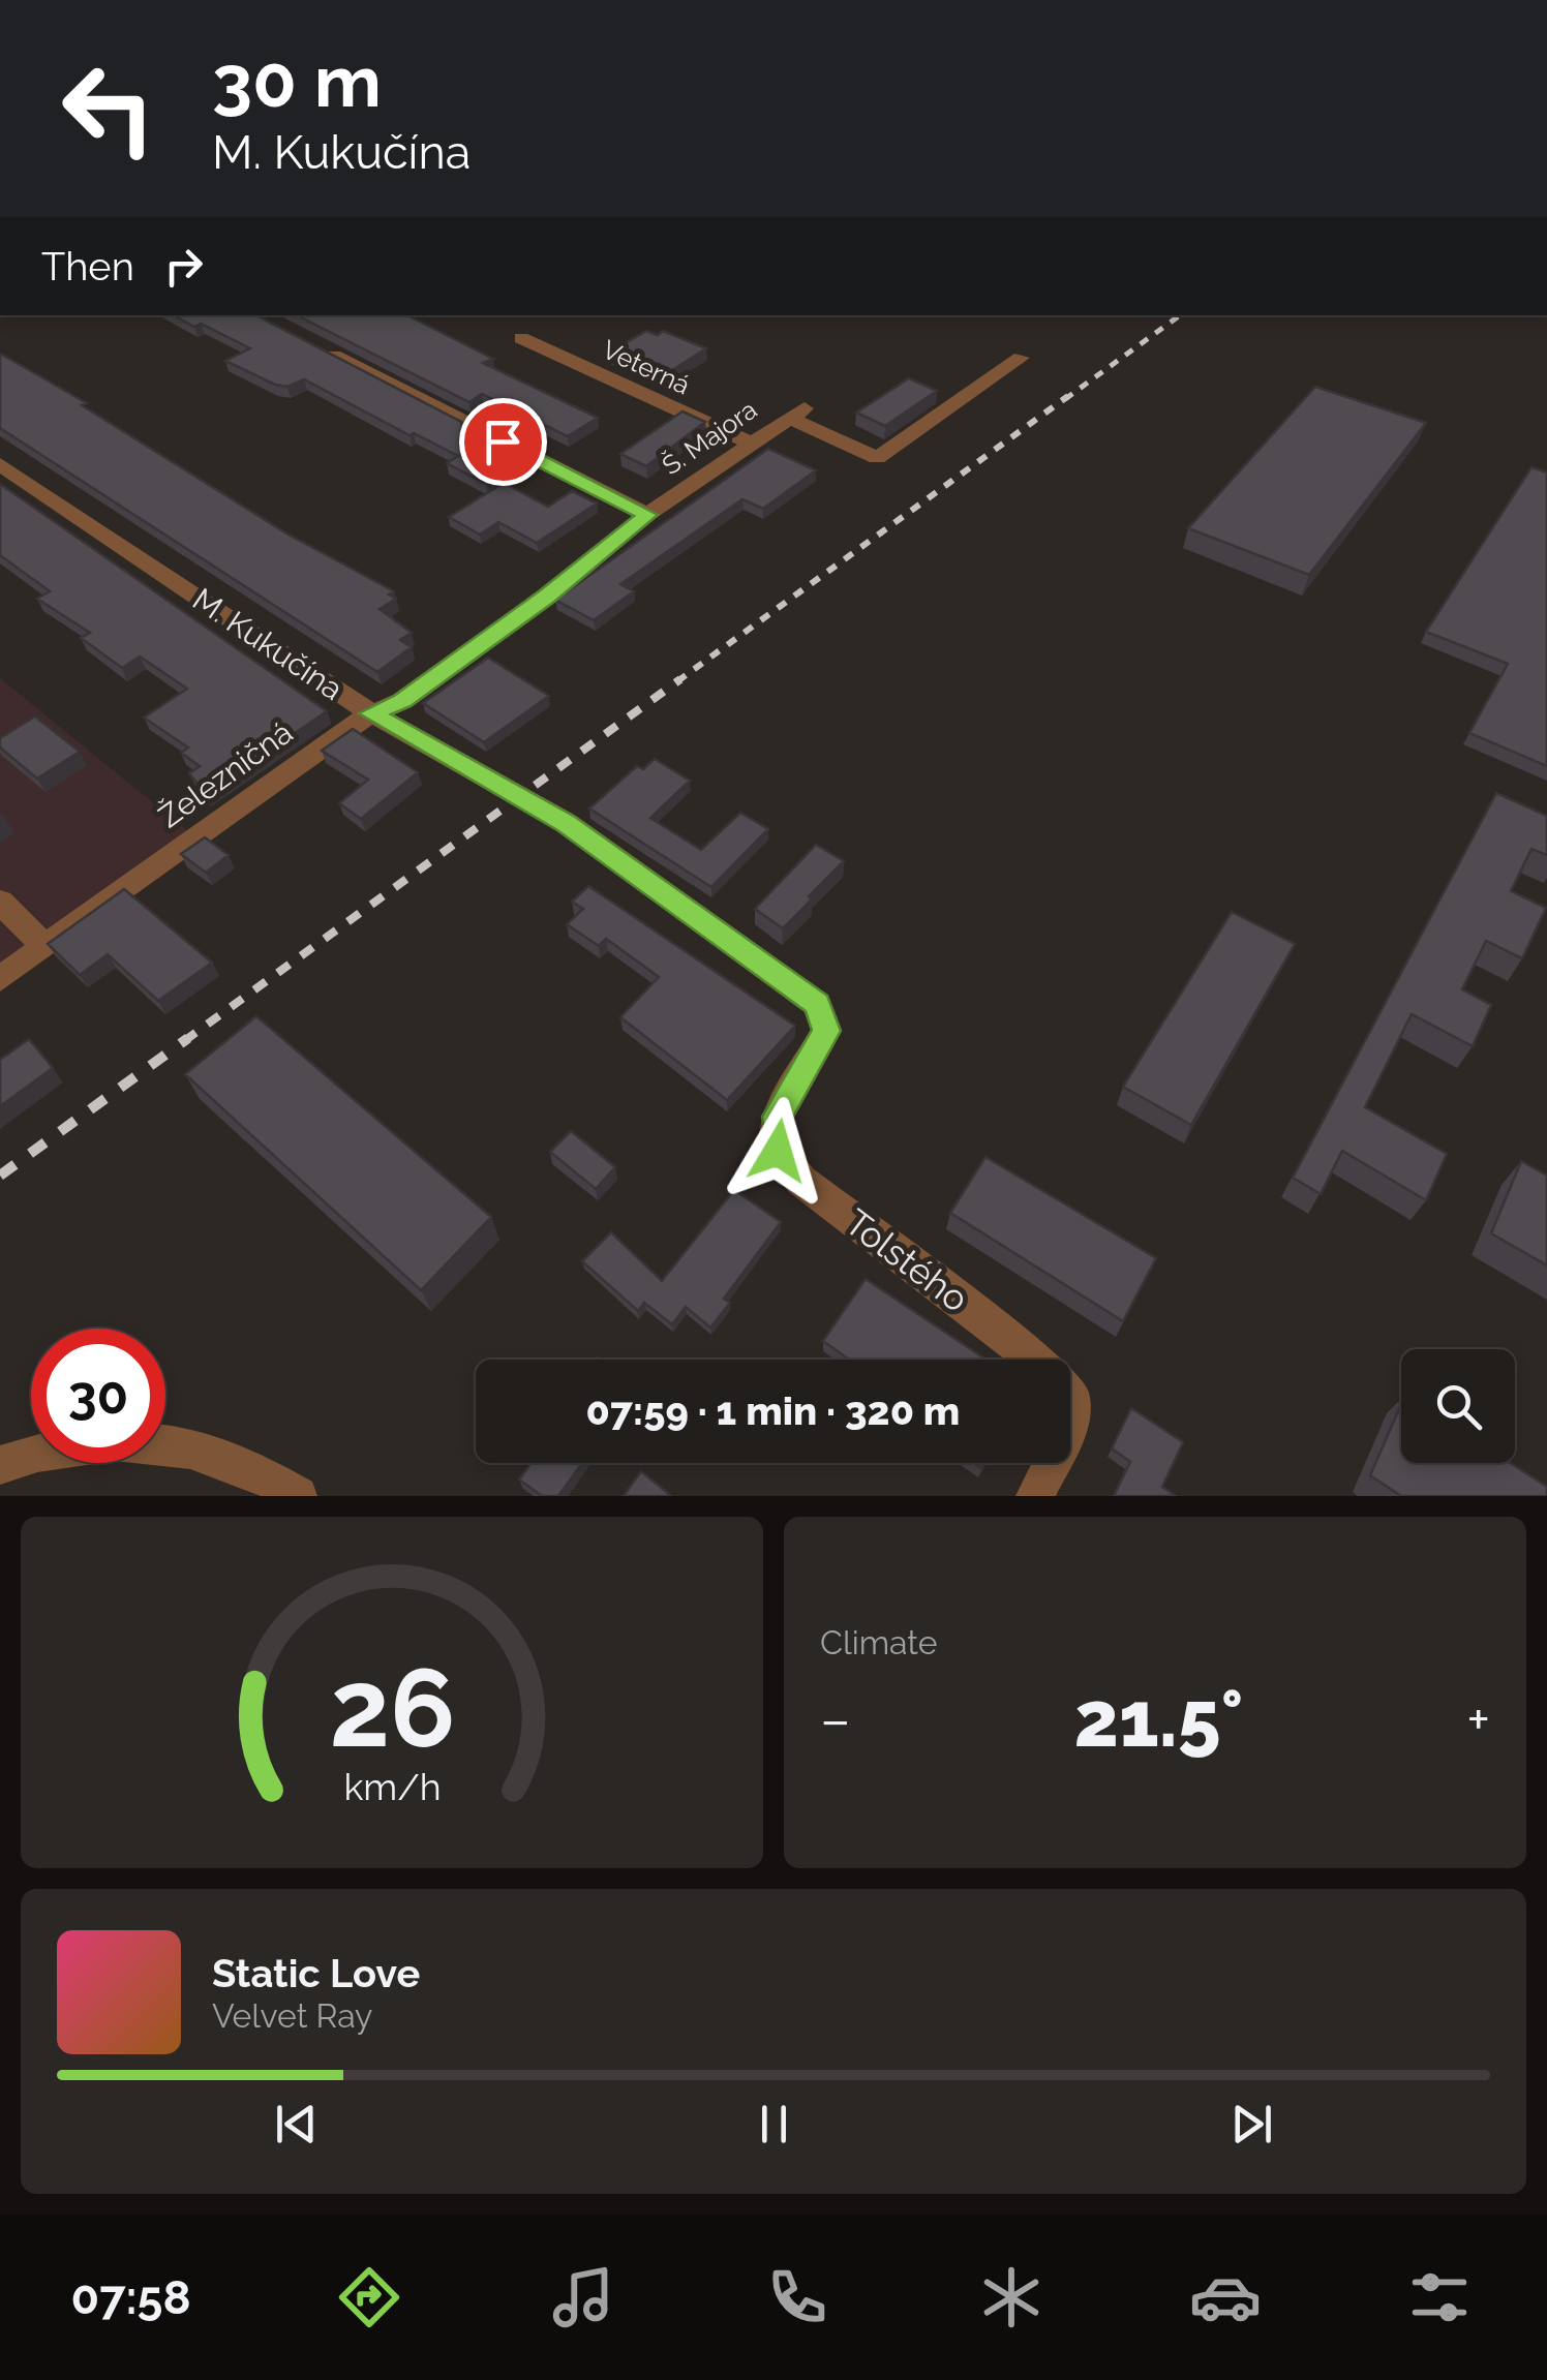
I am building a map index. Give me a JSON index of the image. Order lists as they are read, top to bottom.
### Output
{
  "streets": {
    "street": [
      "Veterná",
      "Š. Majora",
      "M. Kukučína",
      "Železničná",
      "Tolstého"
    ]
  },
  "crossings": [
    ["Veterná", "Š. Majora"],
    ["Š. Majora", "Železničná"],
    ["M. Kukučína", "Železničná"],
    ["M. Kukučína", "Tolstého"]
  ],
  "page": {
    "turn": ["30 m", "M. Kukučína"],
    "then": "Then",
    "limit": "30",
    "trip": "07:59 · 1 min · 320 m",
    "tile": "Climate",
    "heat": ["−", "21.5°", "+"],
    "song": ["Static Love", "Velvet Ray"],
    "tabs": "07:58",
    "gauge": ["26", "km/h"]
  }
}
